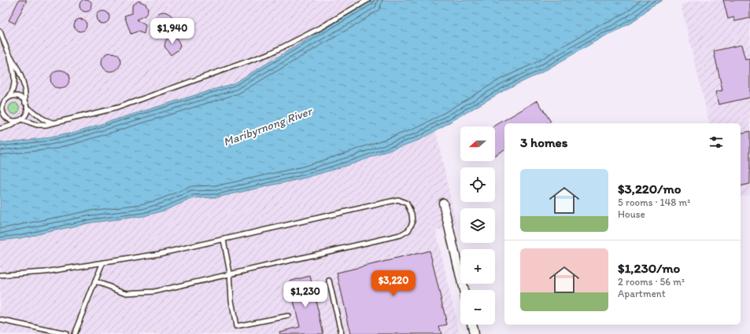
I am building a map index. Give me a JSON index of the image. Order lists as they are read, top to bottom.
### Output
{
  "water": ["Maribyrnong River"],
  "north": "left",
  "page": {
    "price": ["$1,940", "$3,220", "$1,230"],
    "heading": "3 homes",
    "map_buttons": ["+", "−"],
    "list": [
      {
        "name": "$3,220/mo",
        "note": "5 rooms · 148 m² · House"
      },
      {
        "name": "$1,230/mo",
        "note": "2 rooms · 56 m² · Apartment"
      }
    ]
  }
}
